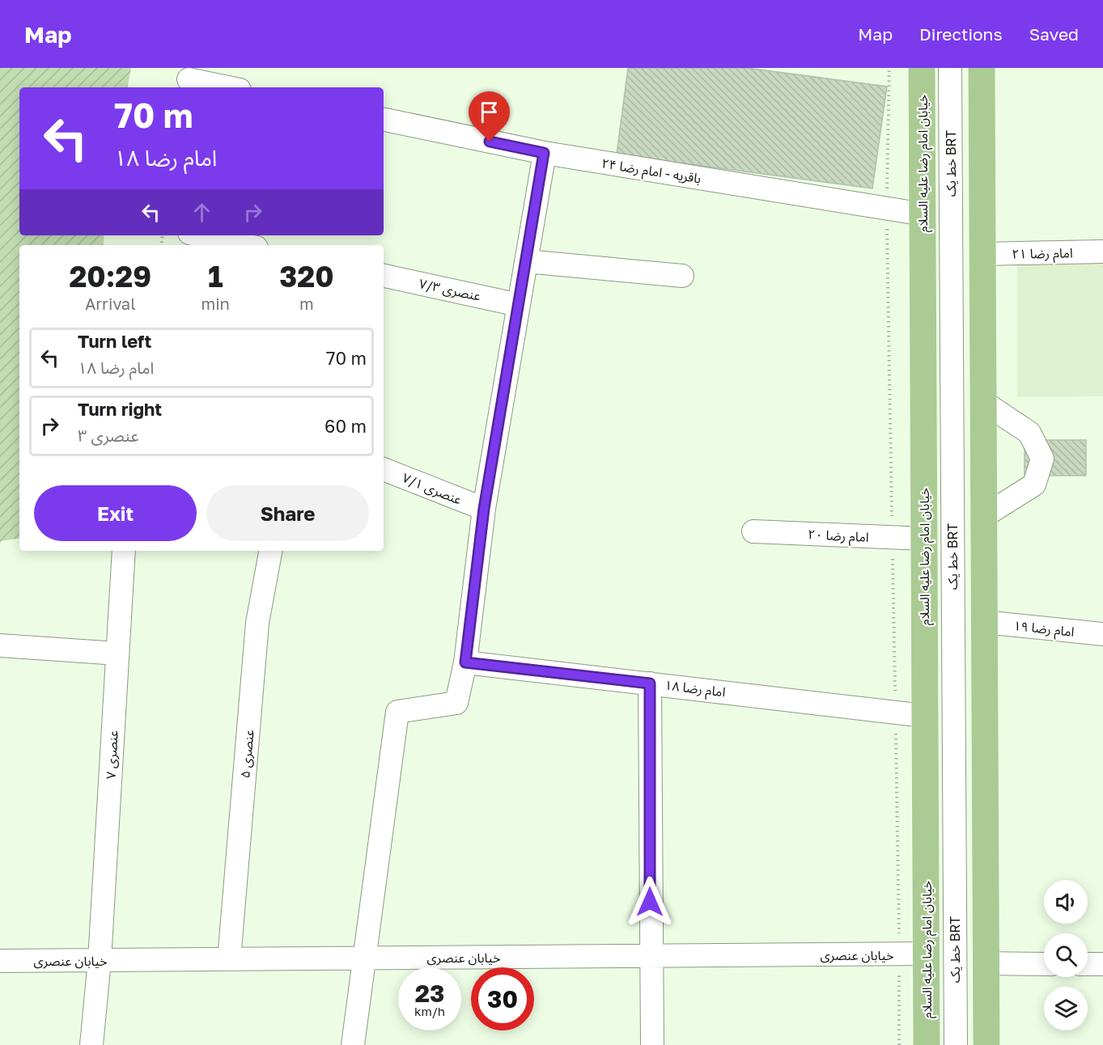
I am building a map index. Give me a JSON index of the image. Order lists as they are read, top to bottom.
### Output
{
  "streets": {
    "main road": ["خیابان امام رضا علیه السلام"],
    "street": [
      "خط یک BRT",
      "باقریه - امام رضا ۲۴",
      "امام رضا ۲۱",
      "عنصری ۷/۳",
      "عنصری ۷/۱",
      "امام رضا ۲۰",
      "امام رضا ۱۹",
      "امام رضا ۱۸",
      "عنصری ۵",
      "عنصری ۷",
      "خیابان عنصری"
    ]
  },
  "crossings": [
    ["خیابان امام رضا علیه السلام", "باقریه - امام رضا ۲۴"],
    ["خیابان امام رضا علیه السلام", "امام رضا ۲۰"],
    ["خیابان امام رضا علیه السلام", "امام رضا ۱۸"],
    ["خیابان امام رضا علیه السلام", "خیابان عنصری"],
    ["عنصری ۵", "خیابان عنصری"],
    ["عنصری ۷", "خیابان عنصری"]
  ],
  "page": {
    "header": "Map",
    "nav": ["Map", "Directions", "Saved"],
    "turn": ["70 m", "امام رضا ۱۸"],
    "eta": [
      "20:29",
      "Arrival",
      "1",
      "min",
      "320",
      "m"
    ],
    "list": [
      {
        "name": "Turn left",
        "note": "امام رضا ۱۸",
        "value": "70 m"
      },
      {
        "name": "Turn right",
        "note": "عنصری ۳",
        "value": "60 m"
      }
    ],
    "buttons": ["Exit", "Share"],
    "speed": "23 km/h",
    "limit": "30"
  }
}
